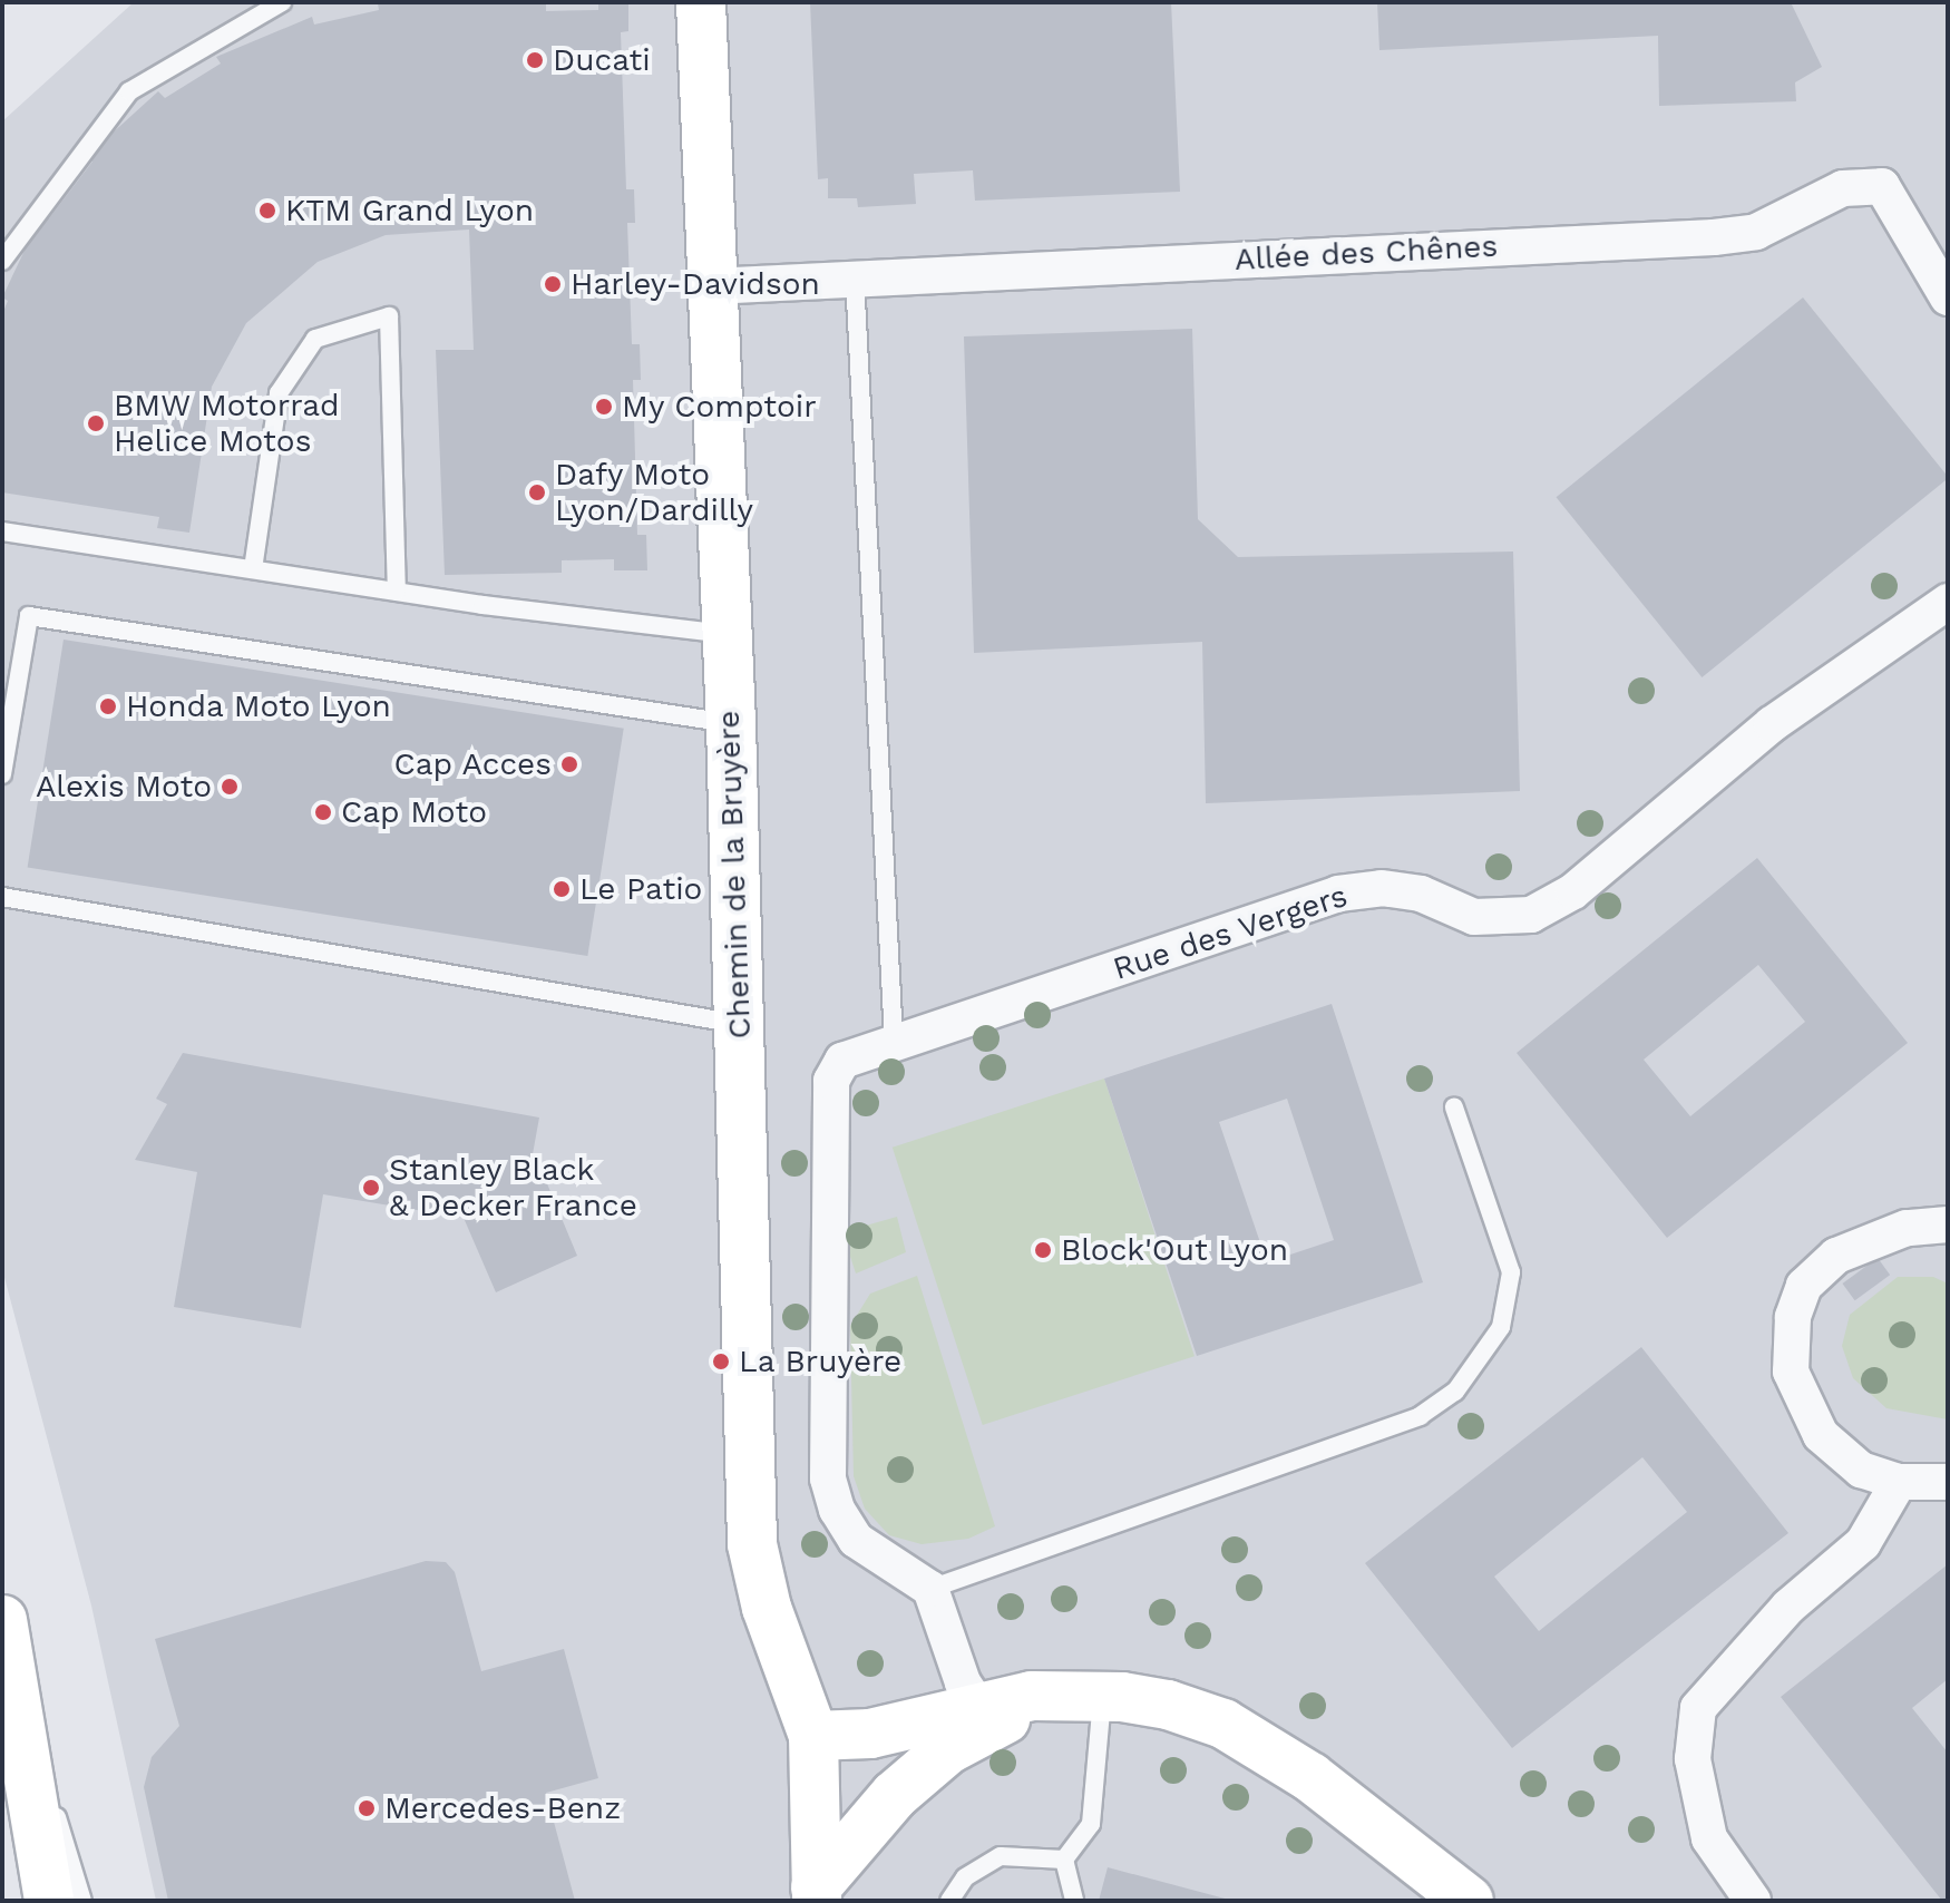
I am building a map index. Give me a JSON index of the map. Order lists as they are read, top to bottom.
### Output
{
  "streets": {
    "main road": ["Chemin de la Bruyère"],
    "street": ["Allée des Chênes", "Rue des Vergers"]
  },
  "crossings": [
    ["Allée des Chênes", "Chemin de la Bruyère"]
  ],
  "places": [
    "Ducati",
    "KTM Grand Lyon",
    "Harley-Davidson",
    "My Comptoir",
    "BMW Motorrad Helice Motos",
    "Dafy Moto Lyon/Dardilly",
    "Honda Moto Lyon",
    "Cap Acces",
    "Alexis Moto",
    "Cap Moto",
    "Le Patio",
    "Stanley Black & Decker France",
    "Block'Out Lyon",
    "La Bruyère",
    "Mercedes-Benz"
  ]
}
